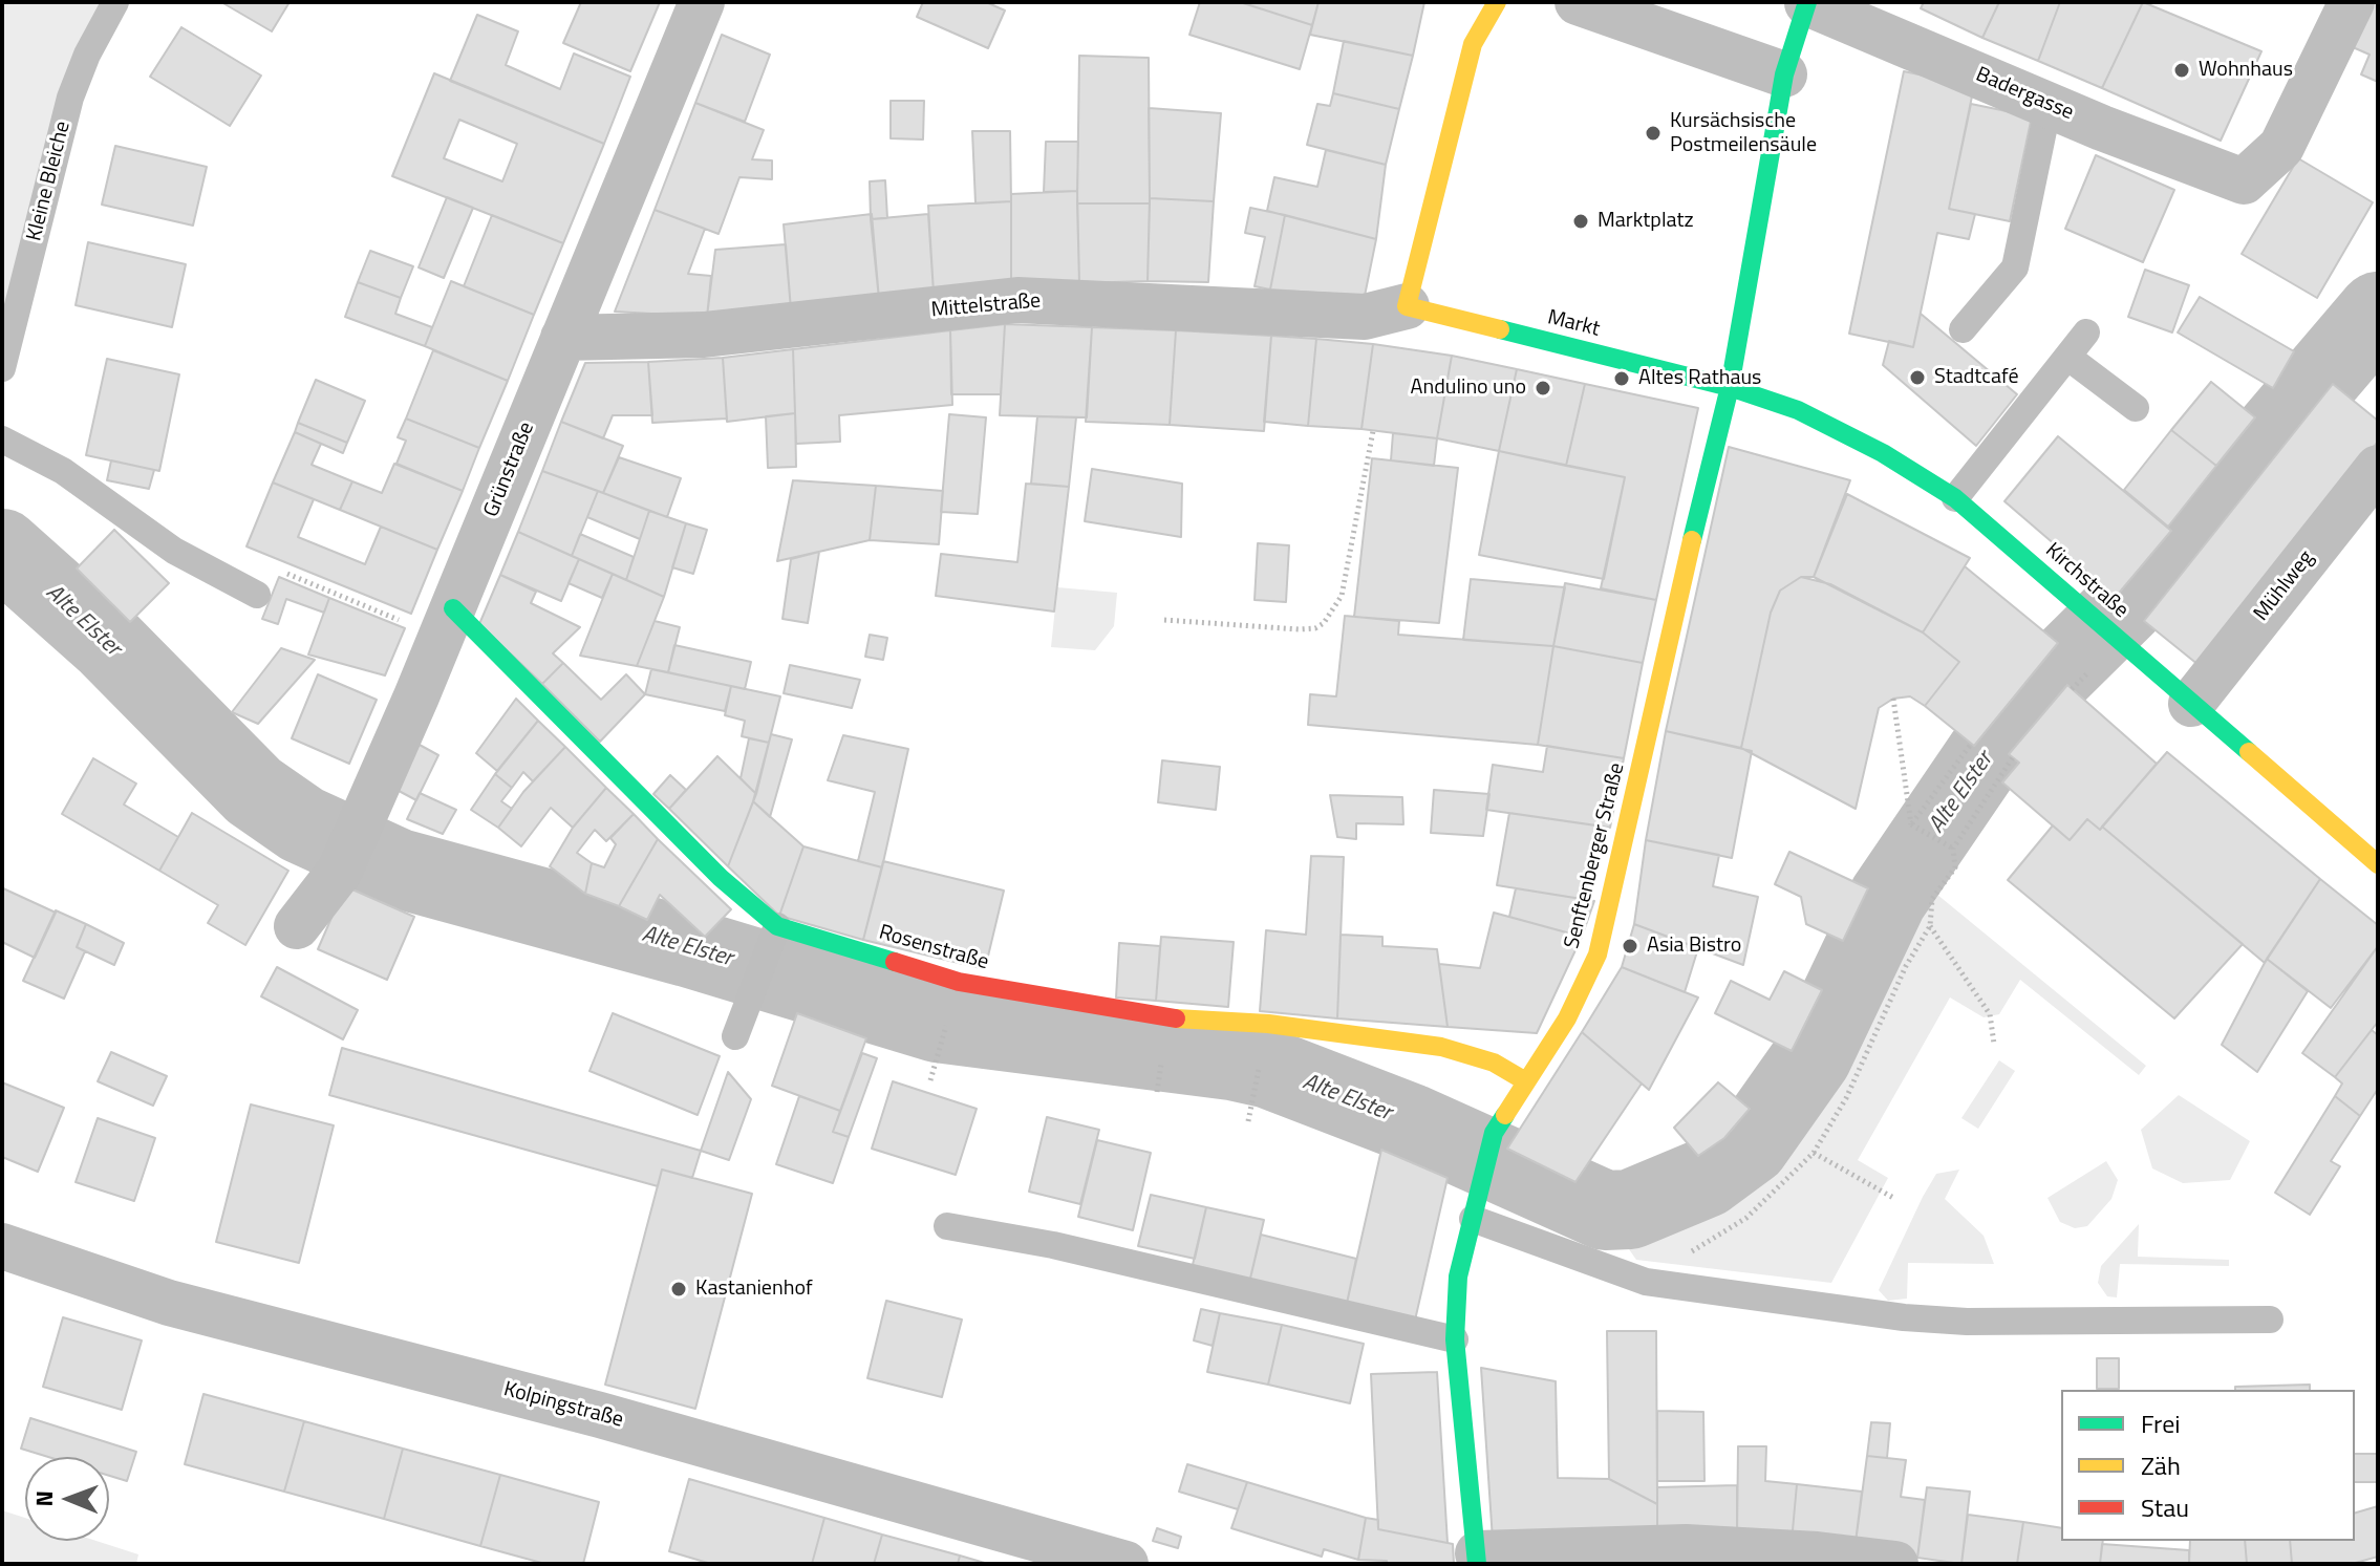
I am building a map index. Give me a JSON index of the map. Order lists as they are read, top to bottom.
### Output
{
  "streets": {
    "street": [
      "Badergasse",
      "Mittelstraße",
      "Markt",
      "Grünstraße",
      "Kirchstraße",
      "Mühlweg",
      "Senftenberger Straße",
      "Rosenstraße",
      "Kolpingstraße"
    ],
    "lane": ["Kleine Bleiche"]
  },
  "crossings": [
    ["Mittelstraße", "Markt"],
    ["Mittelstraße", "Grünstraße"],
    ["Markt", "Kirchstraße"],
    ["Markt", "Senftenberger Straße"],
    ["Grünstraße", "Rosenstraße"],
    ["Kirchstraße", "Mühlweg"],
    ["Kirchstraße", "Senftenberger Straße"],
    ["Senftenberger Straße", "Rosenstraße"]
  ],
  "water": ["Alte Elster"],
  "places": [
    "Wohnhaus",
    "Kursächsische Postmeilensäule",
    "Marktplatz",
    "Stadtcafé",
    "Altes Rathaus",
    "Andulino uno",
    "Asia Bistro",
    "Kastanienhof"
  ],
  "legend": ["Frei", "Zäh", "Stau"],
  "north": "left"
}
